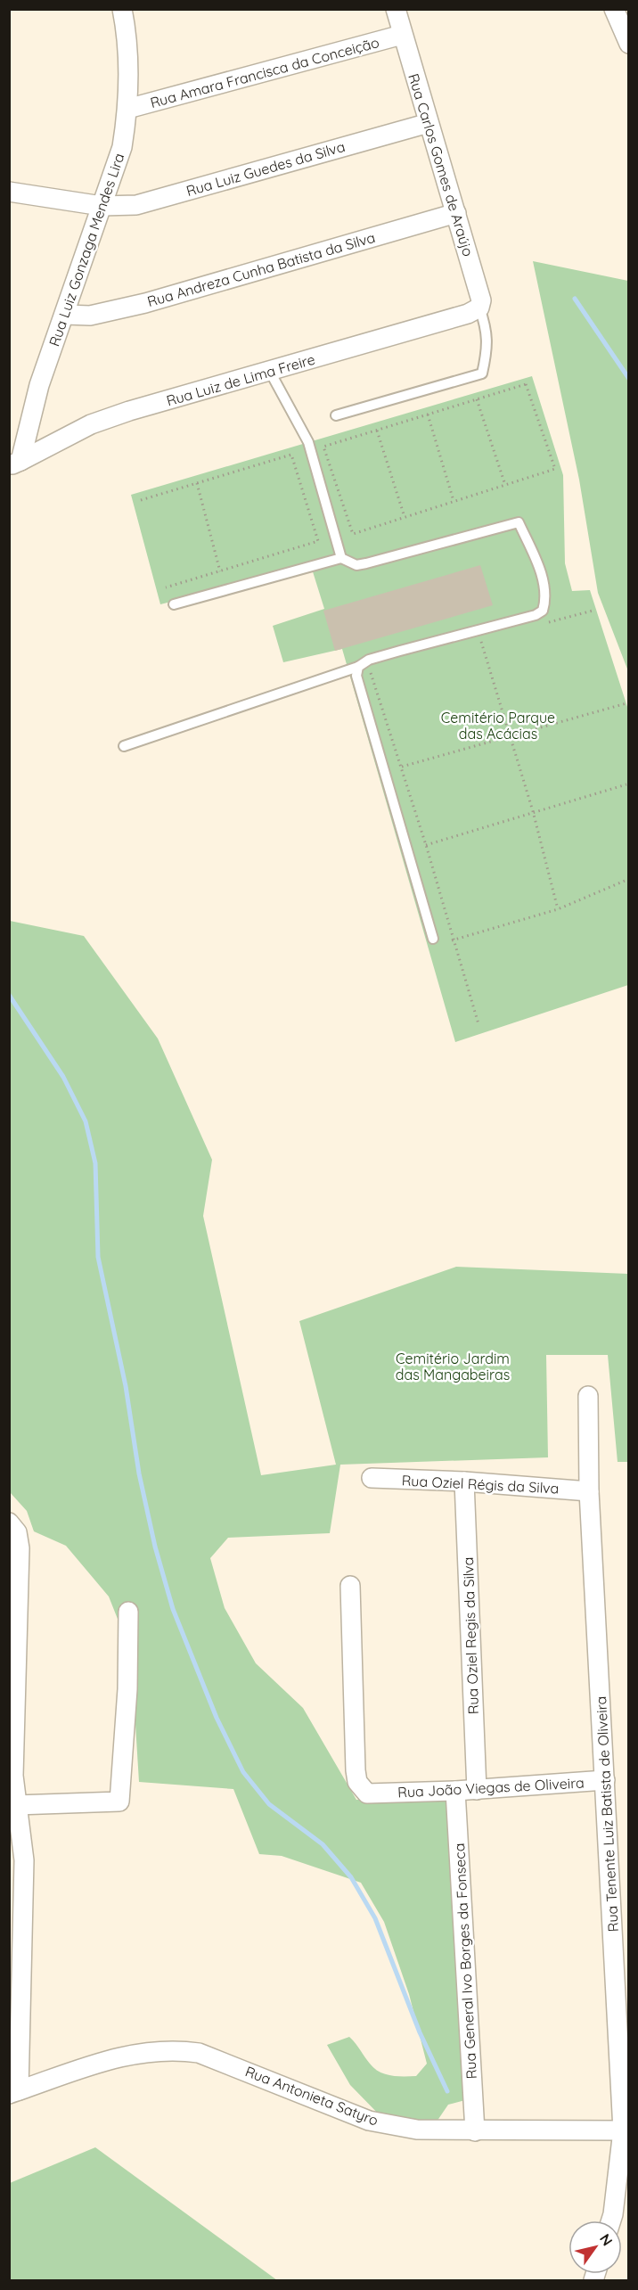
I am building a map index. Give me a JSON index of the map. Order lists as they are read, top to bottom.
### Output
{
  "streets": {
    "street": [
      "Rua Amara Francisca da Conceição",
      "Rua Carlos Gomes de Araújo",
      "Rua Luiz Guedes da Silva",
      "Rua Luiz Gonzaga Mendes Lira",
      "Rua Andreza Cunha Batista da Silva",
      "Rua Luiz de Lima Freire",
      "Rua Oziel Régis da Silva",
      "Rua Oziel Regis da Silva",
      "Rua João Viegas de Oliveira",
      "Rua Tenente Luiz Batista de Oliveira",
      "Rua General Ivo Borges da Fonseca",
      "Rua Antonieta Satyro"
    ]
  },
  "crossings": [
    ["Rua Amara Francisca da Conceição", "Rua Carlos Gomes de Araújo"],
    ["Rua Amara Francisca da Conceição", "Rua Luiz Gonzaga Mendes Lira"],
    ["Rua Carlos Gomes de Araújo", "Rua Luiz Guedes da Silva"],
    ["Rua Carlos Gomes de Araújo", "Rua Andreza Cunha Batista da Silva"],
    ["Rua Carlos Gomes de Araújo", "Rua Luiz de Lima Freire"],
    ["Rua Luiz Guedes da Silva", "Rua Luiz Gonzaga Mendes Lira"],
    ["Rua Luiz Gonzaga Mendes Lira", "Rua Andreza Cunha Batista da Silva"],
    ["Rua Luiz Gonzaga Mendes Lira", "Rua Luiz de Lima Freire"],
    ["Rua Oziel Régis da Silva", "Rua Oziel Regis da Silva"],
    ["Rua Oziel Régis da Silva", "Rua Tenente Luiz Batista de Oliveira"],
    ["Rua Oziel Regis da Silva", "Rua João Viegas de Oliveira"],
    ["Rua João Viegas de Oliveira", "Rua Tenente Luiz Batista de Oliveira"],
    ["Rua João Viegas de Oliveira", "Rua General Ivo Borges da Fonseca"],
    ["Rua Tenente Luiz Batista de Oliveira", "Rua Antonieta Satyro"],
    ["Rua General Ivo Borges da Fonseca", "Rua Antonieta Satyro"]
  ],
  "parks": ["Cemitério Parque das Acácias", "Cemitério Jardim das Mangabeiras"],
  "north": "top right"
}
